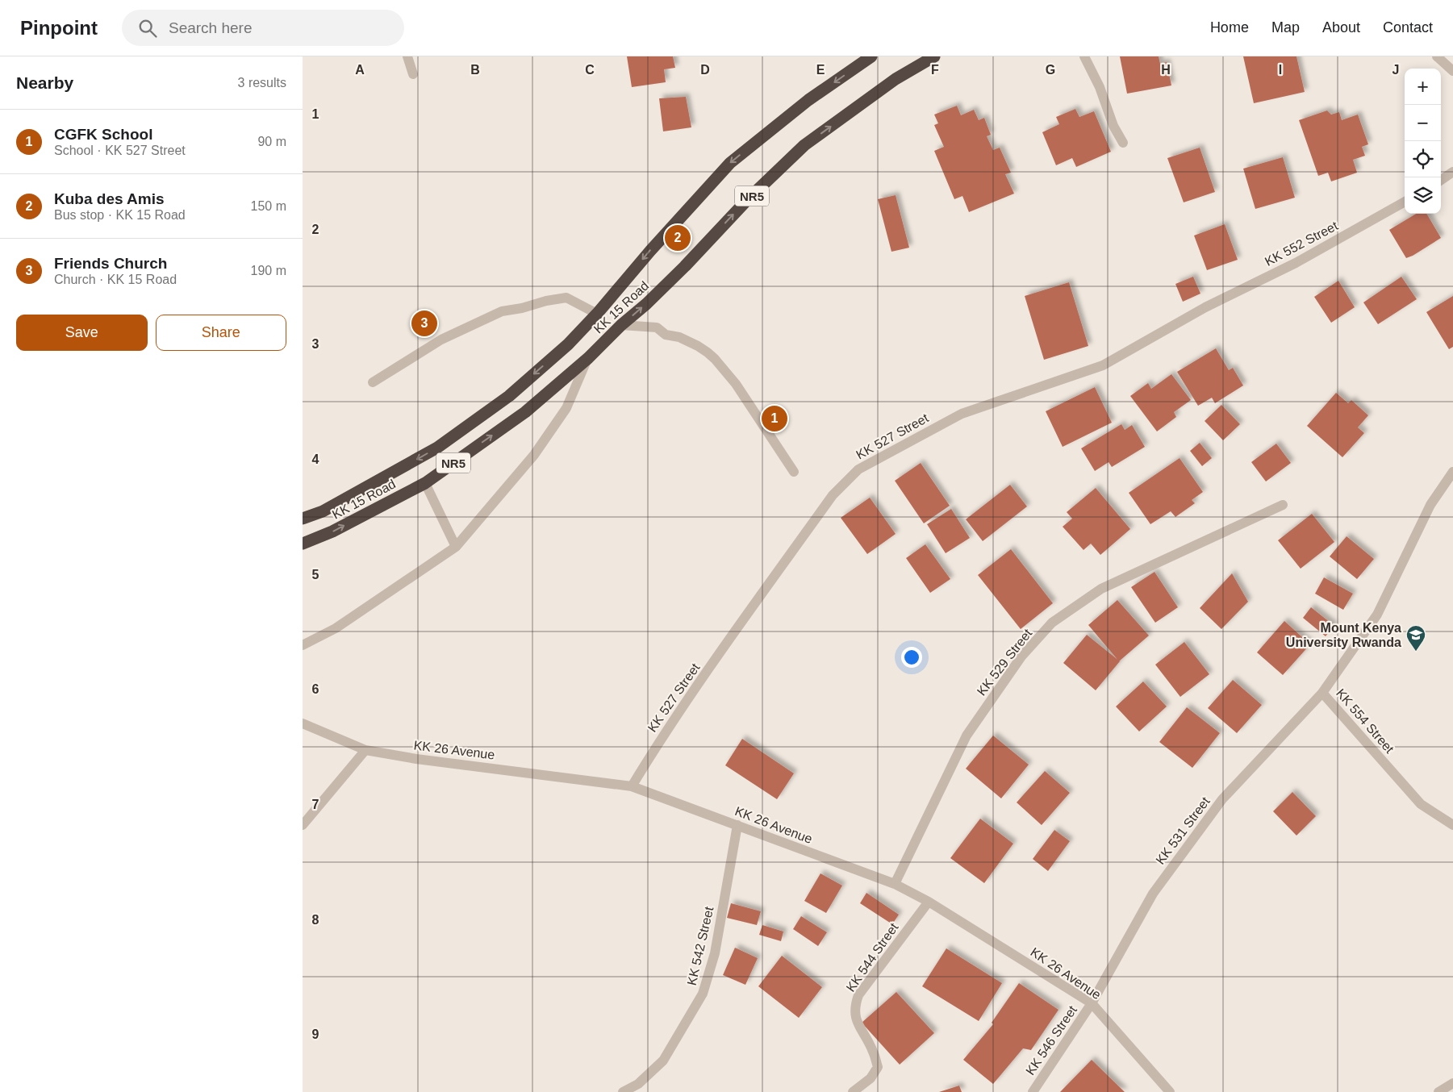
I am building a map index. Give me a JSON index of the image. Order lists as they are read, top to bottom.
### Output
{
  "streets": {
    "highway": ["NR5", "KK 15 Road"],
    "street": [
      "KK 552 Street",
      "KK 527 Street",
      "KK 529 Street",
      "KK 554 Street",
      "KK 26 Avenue",
      "KK 531 Street",
      "KK 542 Street",
      "KK 544 Street",
      "KK 546 Street"
    ]
  },
  "crossings": [
    ["KK 552 Street", "KK 527 Street"],
    ["KK 527 Street", "KK 26 Avenue"],
    ["KK 529 Street", "KK 26 Avenue"],
    ["KK 554 Street", "KK 531 Street"],
    ["KK 26 Avenue", "KK 531 Street"],
    ["KK 26 Avenue", "KK 542 Street"],
    ["KK 26 Avenue", "KK 544 Street"],
    ["KK 26 Avenue", "KK 546 Street"],
    ["KK 531 Street", "KK 546 Street"]
  ],
  "places": {
    "school or university": ["Mount Kenya University Rwanda"]
  },
  "page": {
    "header": "Pinpoint",
    "search": "Search here",
    "nav": [
      "Home",
      "Map",
      "About",
      "Contact"
    ],
    "heading": ["Nearby", "3 results"],
    "map_buttons": ["+", "−"],
    "list": [
      {
        "mark": "1",
        "name": "CGFK School",
        "note": "School · KK 527 Street",
        "value": "90 m"
      },
      {
        "mark": "2",
        "name": "Kuba des Amis",
        "note": "Bus stop · KK 15 Road",
        "value": "150 m"
      },
      {
        "mark": "3",
        "name": "Friends Church",
        "note": "Church · KK 15 Road",
        "value": "190 m"
      }
    ],
    "pins": ["2", "3", "1"],
    "buttons": ["Save", "Share"]
  },
  "grid": {
    "columns": [
      "A",
      "B",
      "C",
      "D",
      "E",
      "F",
      "G",
      "H",
      "I",
      "J"
    ],
    "rows": [
      "1",
      "2",
      "3",
      "4",
      "5",
      "6",
      "7",
      "8",
      "9"
    ]
  }
}
